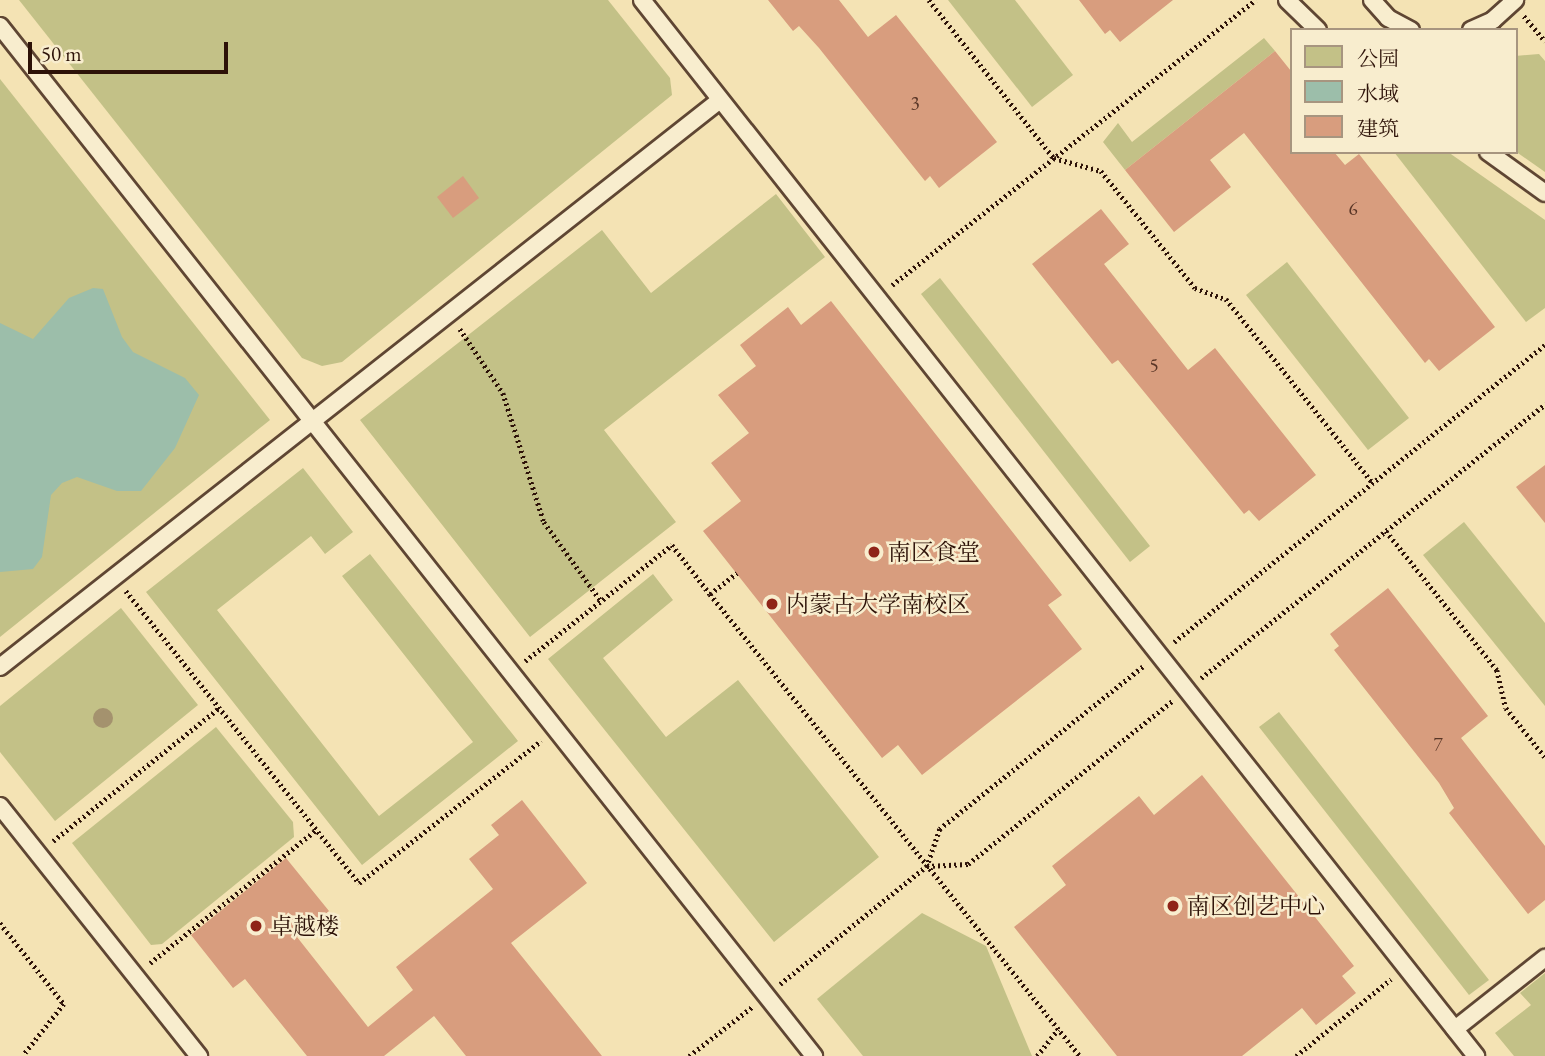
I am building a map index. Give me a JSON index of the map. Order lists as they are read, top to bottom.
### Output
{
  "places": [
    "南区食堂",
    "内蒙古大学南校区",
    "南区创艺中心",
    "卓越楼"
  ],
  "house_numbers": [
    "3",
    "6",
    "5",
    "7"
  ],
  "legend": ["公园", "水域", "建筑"],
  "scale_bar": "50 m"
}
